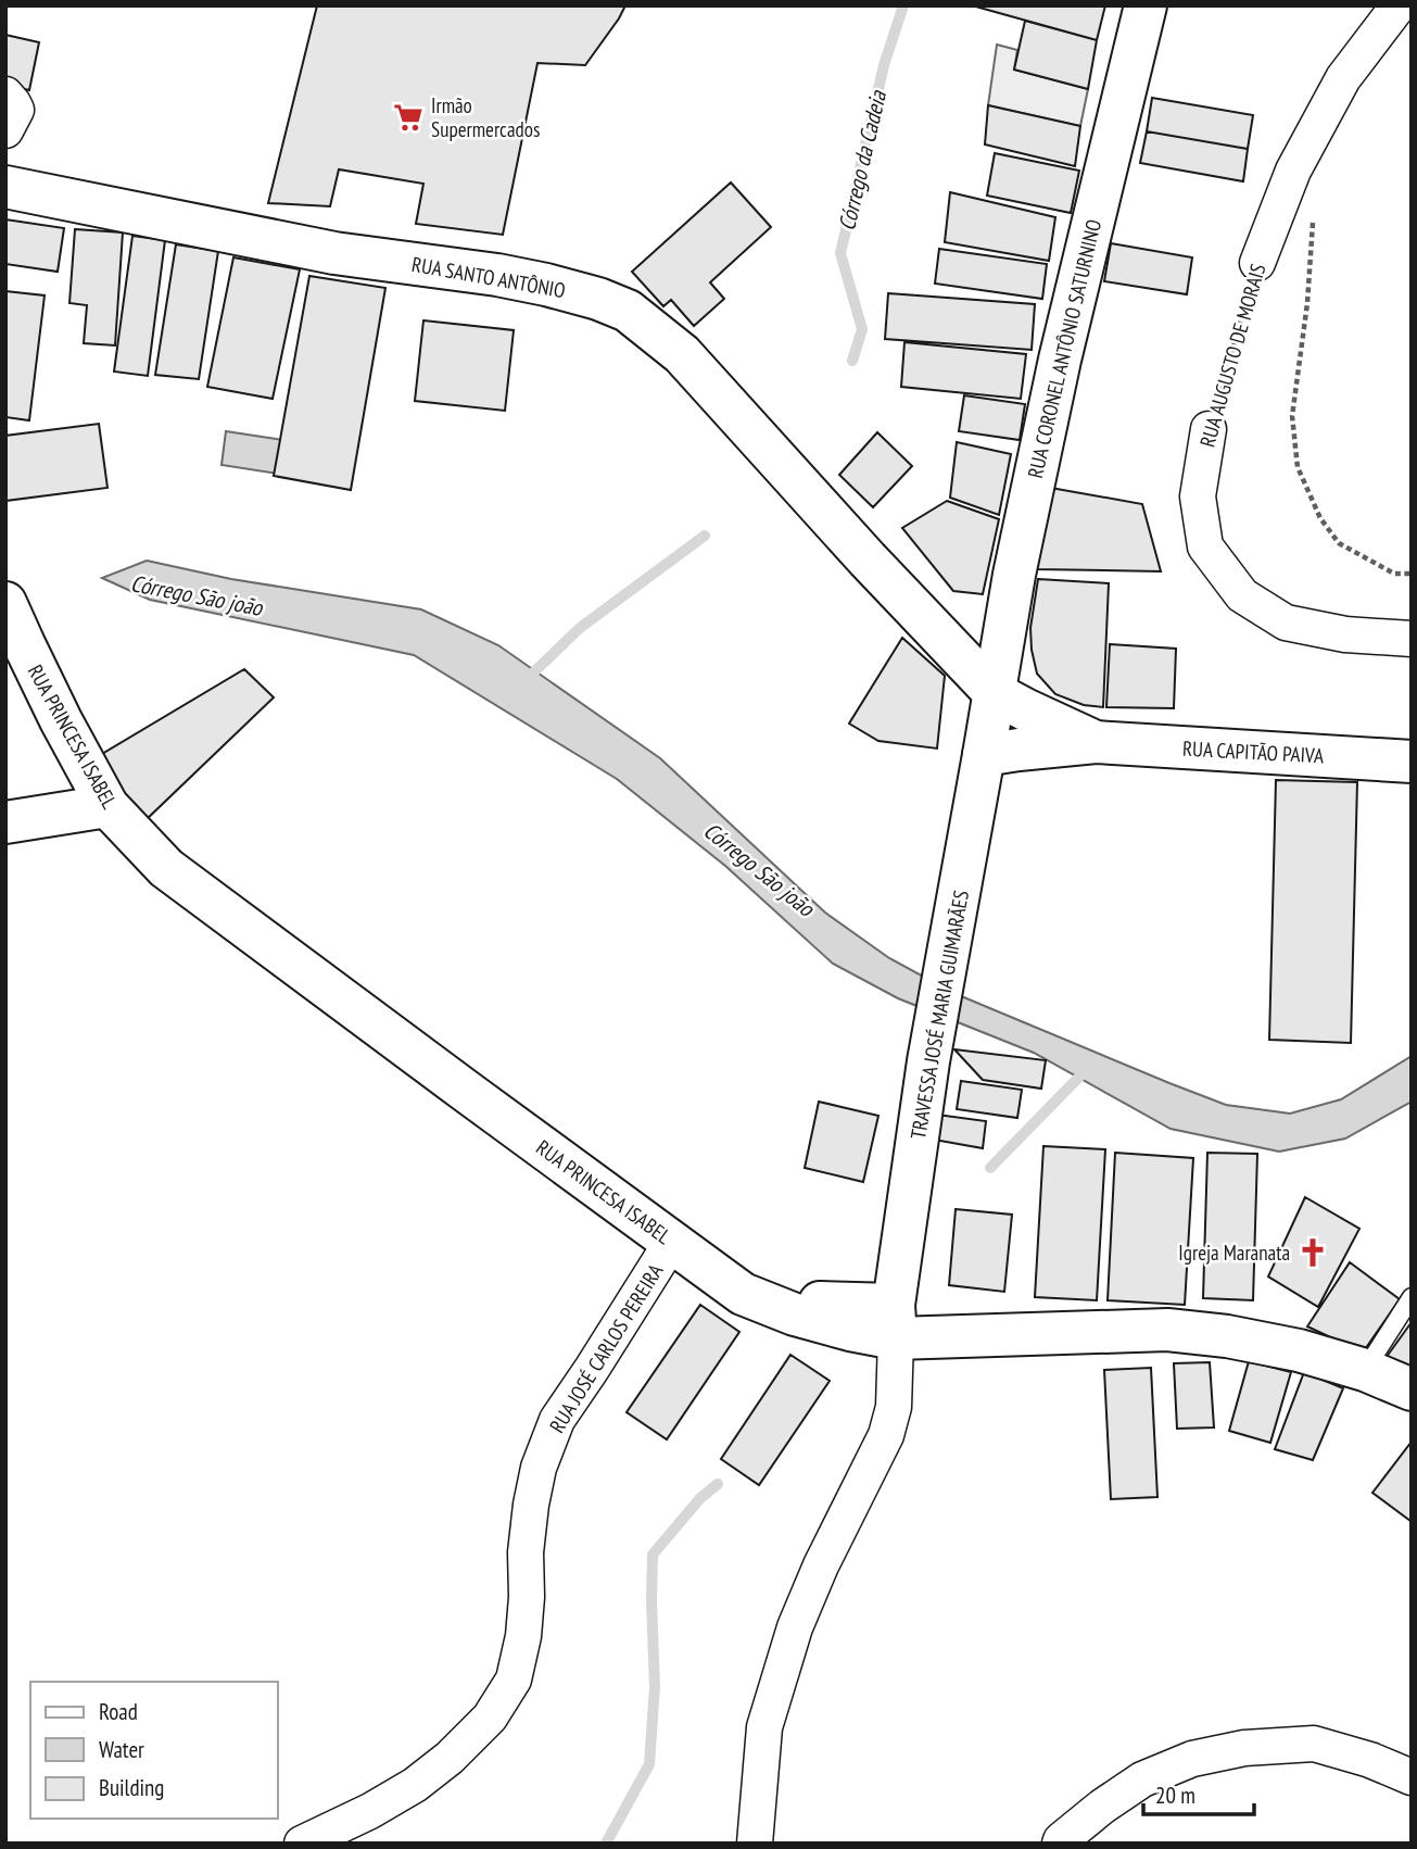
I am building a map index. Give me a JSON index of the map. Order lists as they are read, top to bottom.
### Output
{
  "streets": {
    "main road": [
      "RUA SANTO ANTÔNIO",
      "RUA CORONEL ANTÔNIO SATURNINO",
      "RUA PRINCESA ISABEL",
      "RUA CAPITÃO PAIVA",
      "TRAVESSA JOSÉ MARIA GUIMARÃES"
    ],
    "street": ["RUA AUGUSTO DE MORAIS", "RUA JOSÉ CARLOS PEREIRA"]
  },
  "crossings": [
    ["RUA SANTO ANTÔNIO", "RUA CORONEL ANTÔNIO SATURNINO"],
    ["RUA SANTO ANTÔNIO", "RUA CAPITÃO PAIVA"],
    ["RUA SANTO ANTÔNIO", "TRAVESSA JOSÉ MARIA GUIMARÃES"],
    ["RUA CORONEL ANTÔNIO SATURNINO", "TRAVESSA JOSÉ MARIA GUIMARÃES"],
    ["RUA PRINCESA ISABEL", "TRAVESSA JOSÉ MARIA GUIMARÃES"],
    ["RUA PRINCESA ISABEL", "RUA JOSÉ CARLOS PEREIRA"]
  ],
  "water": ["Córrego da Cadeia", "Córrego São joão"],
  "places": {
    "supermarket": ["Irmão Supermercados"],
    "church": ["Igreja Maranata"]
  },
  "legend": ["Road", "Water", "Building"],
  "scale_bar": "20 m"
}
